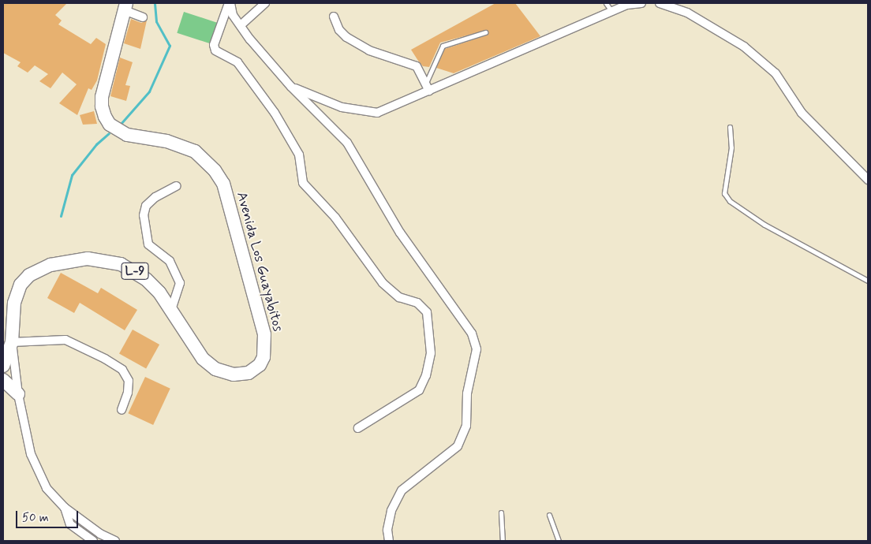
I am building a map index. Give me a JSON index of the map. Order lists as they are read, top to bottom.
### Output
{
  "streets": {
    "main road": ["Avenida Los Guayabitos", "L-9"]
  },
  "scale_bar": "50 m"
}
